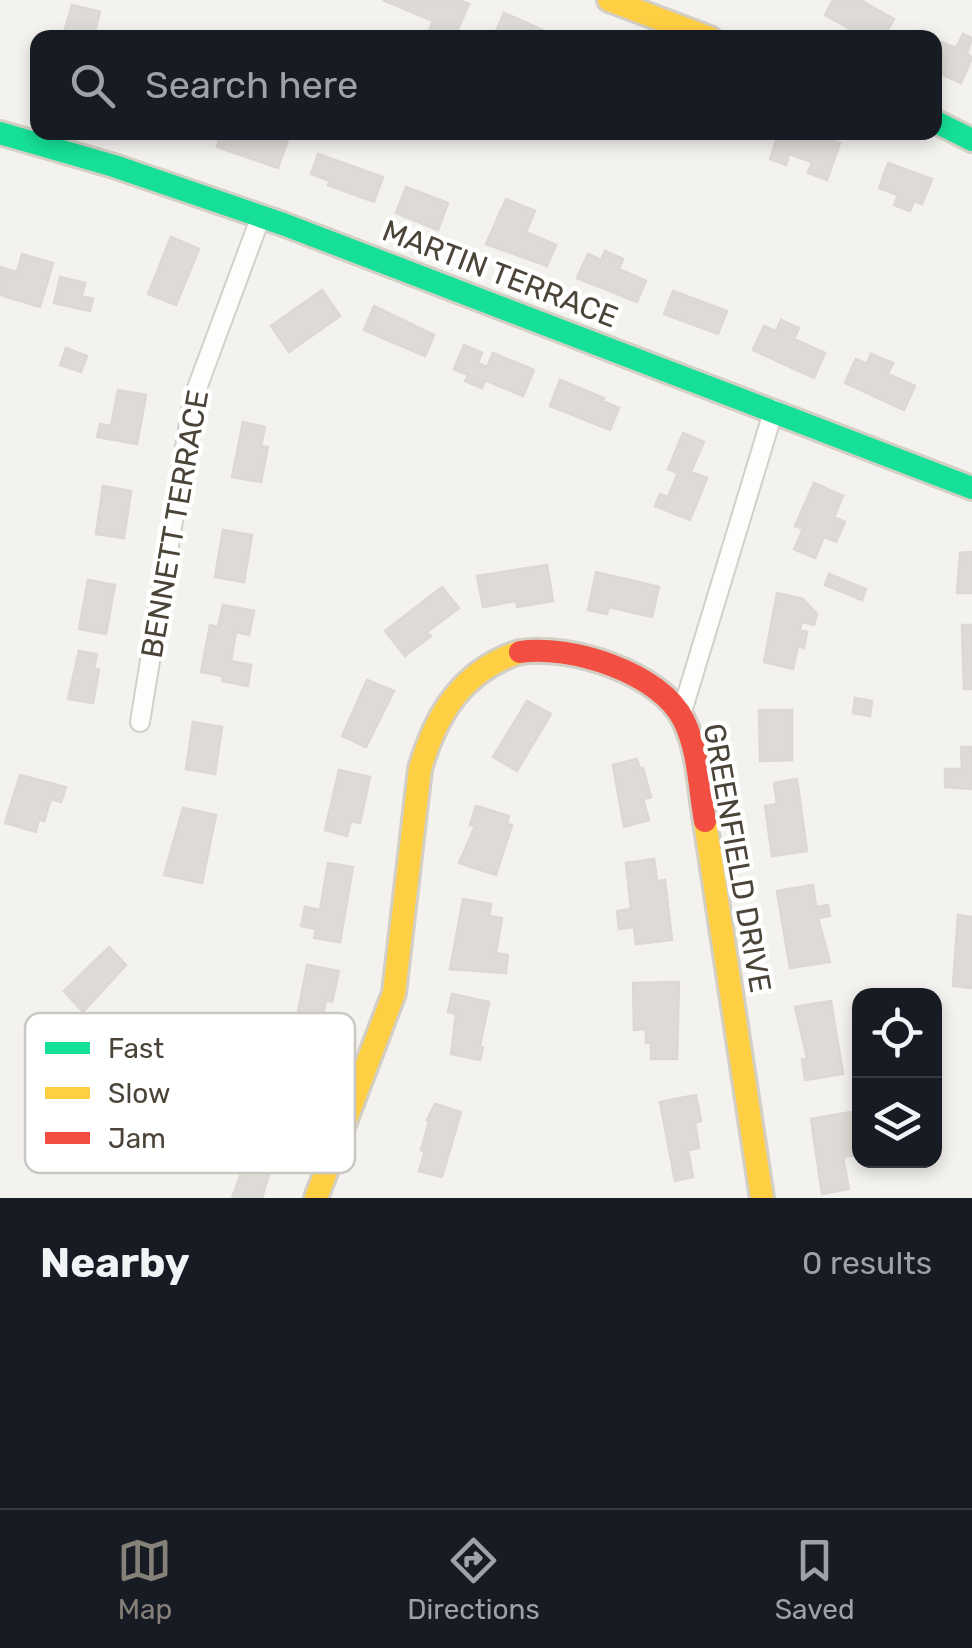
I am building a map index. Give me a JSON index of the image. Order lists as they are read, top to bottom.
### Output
{
  "streets": {
    "street": ["MARTIN TERRACE", "BENNETT TERRACE", "GREENFIELD DRIVE"]
  },
  "crossings": [
    ["MARTIN TERRACE", "BENNETT TERRACE"]
  ],
  "legend": ["Fast", "Slow", "Jam"],
  "page": {
    "search": "Search here",
    "heading": ["Nearby", "0 results"],
    "nav": ["Map", "Directions", "Saved"]
  }
}
